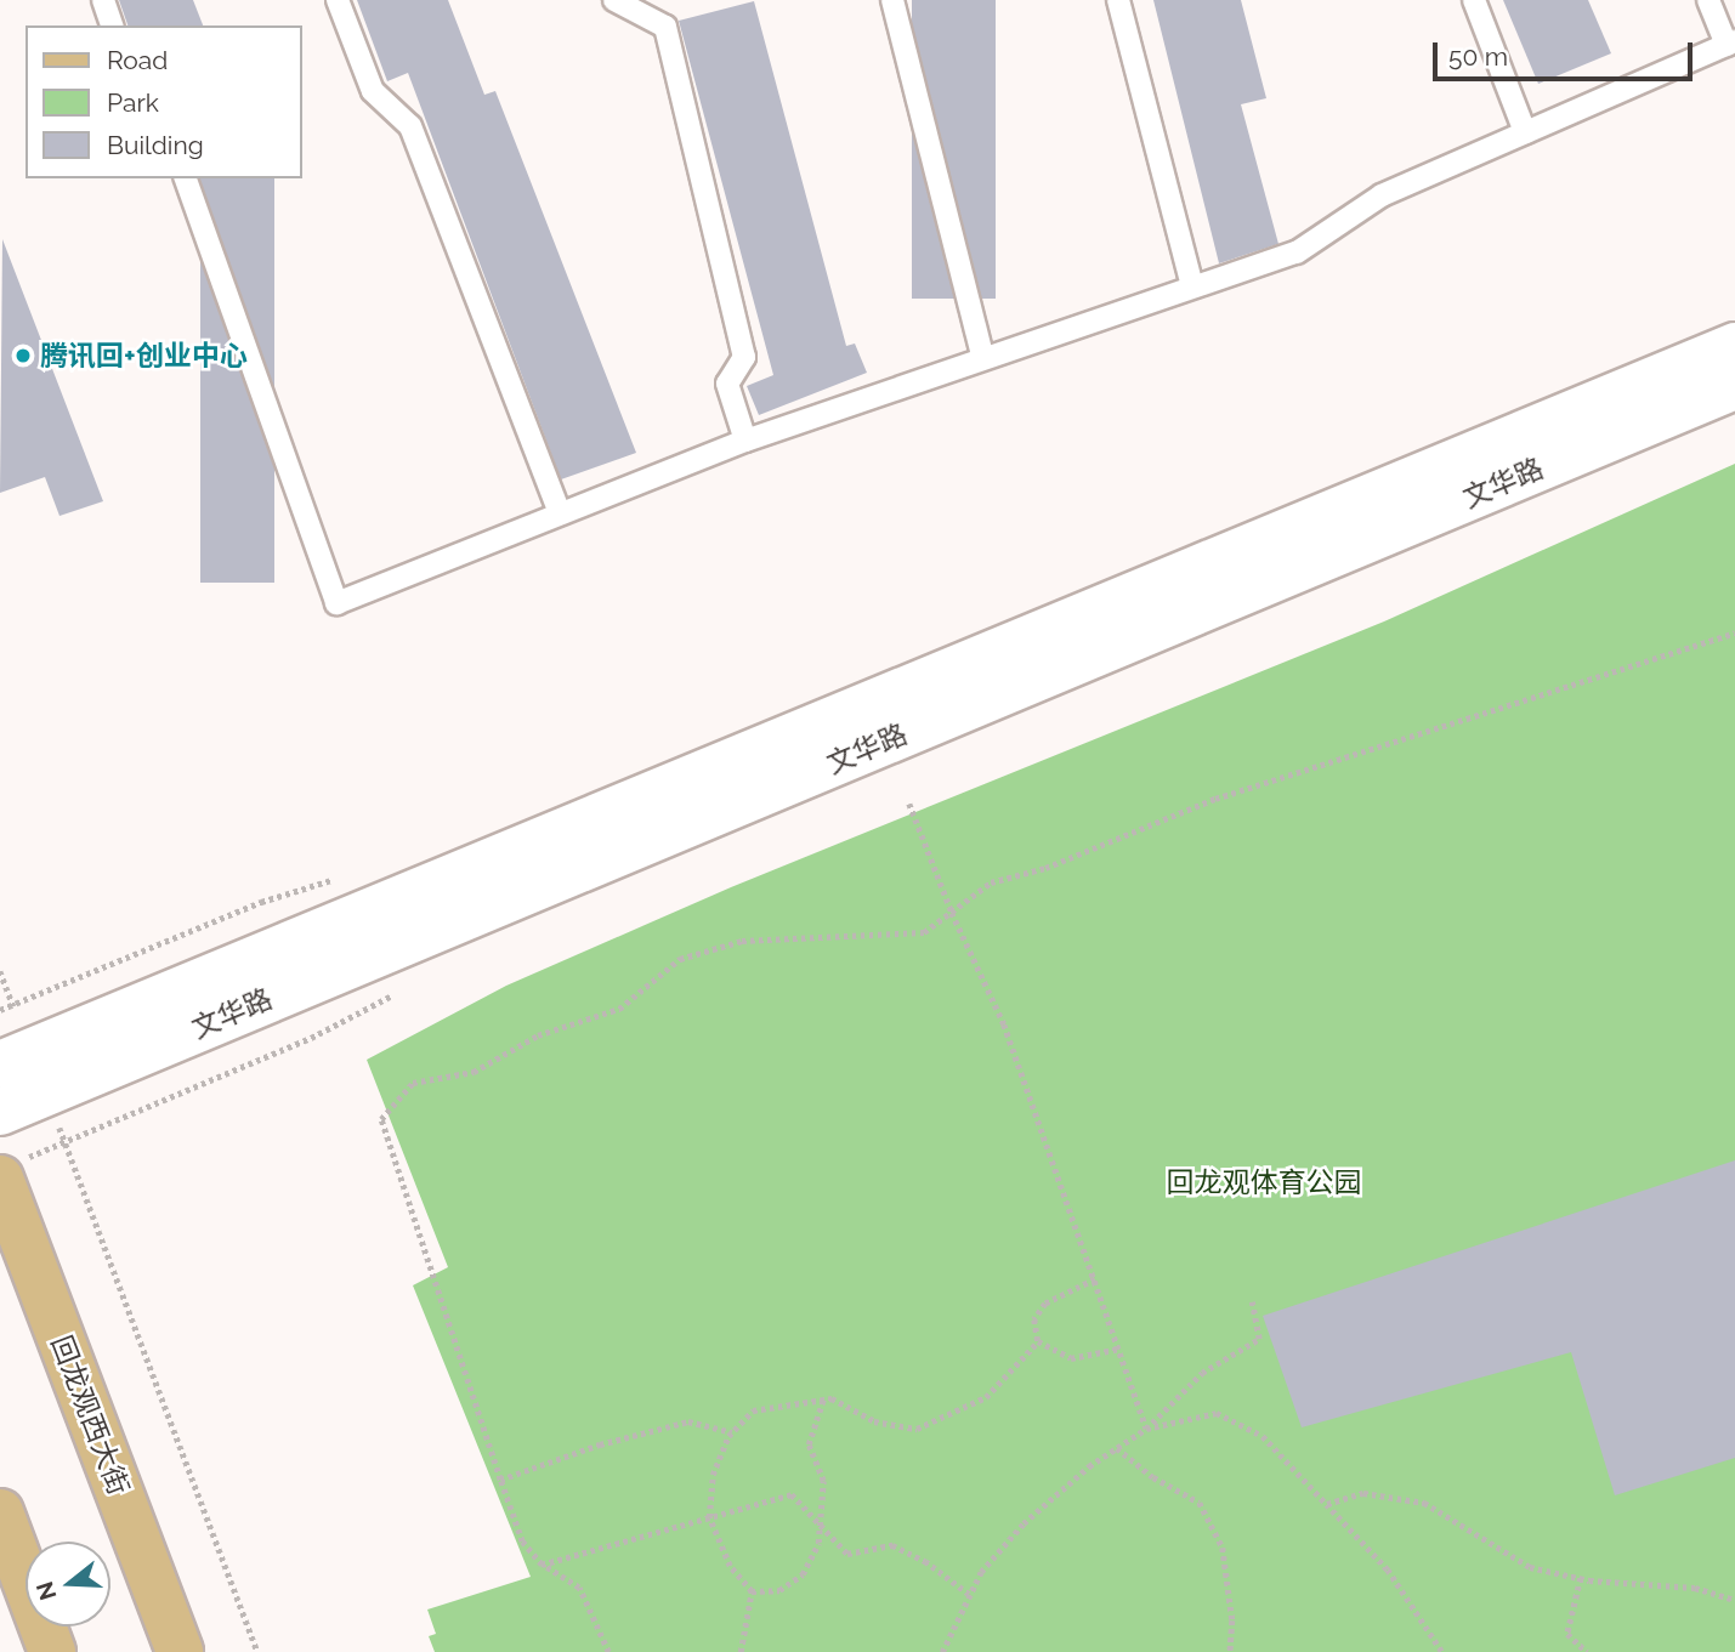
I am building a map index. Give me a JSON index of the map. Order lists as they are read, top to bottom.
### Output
{
  "streets": {
    "main road": ["回龙观西大街"],
    "street": ["文华路"]
  },
  "parks": ["回龙观体育公园"],
  "places": ["腾讯回+创业中心"],
  "legend": ["Road", "Park", "Building"],
  "scale_bar": "50 m",
  "north": "left"
}
